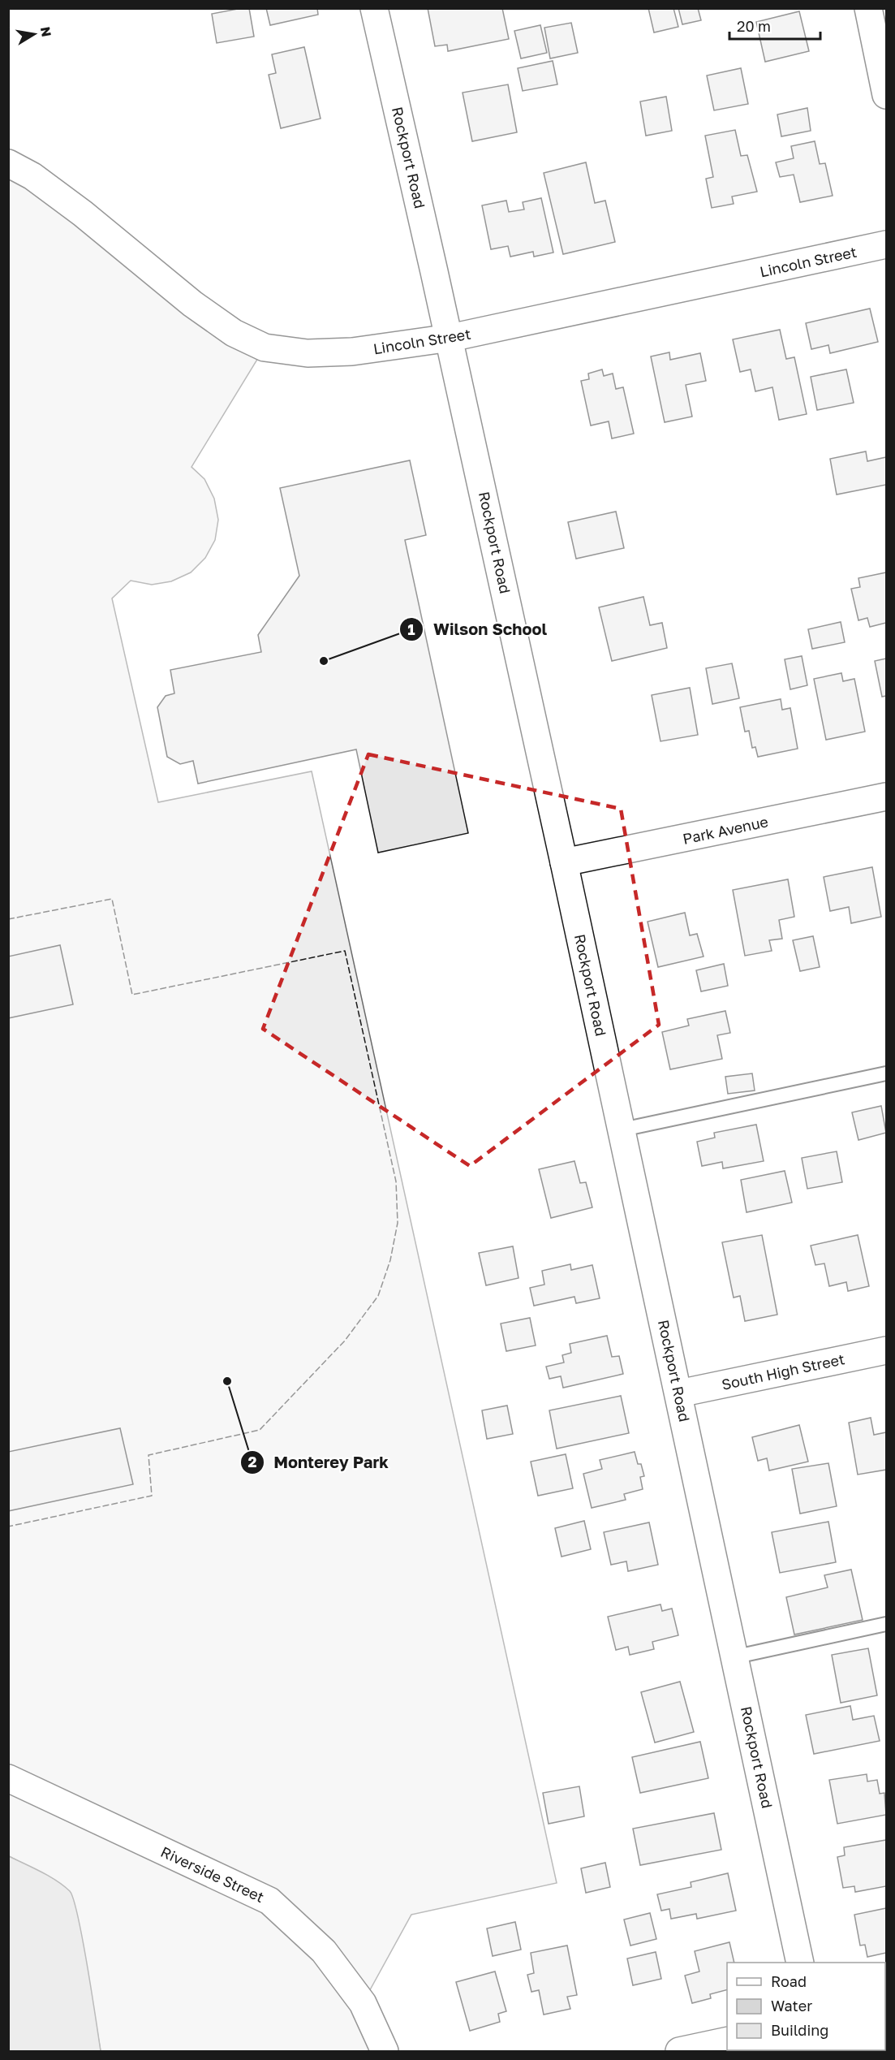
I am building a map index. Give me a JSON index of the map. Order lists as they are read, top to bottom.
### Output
{
  "streets": {
    "street": [
      "Rockport Road",
      "Lincoln Street",
      "Park Avenue",
      "South High Street",
      "Riverside Street"
    ]
  },
  "crossings": [
    ["Rockport Road", "Lincoln Street"],
    ["Rockport Road", "Park Avenue"],
    ["Rockport Road", "South High Street"]
  ],
  "places": ["Wilson School", "Monterey Park"],
  "legend": ["Road", "Water", "Building"],
  "scale_bar": "20 m",
  "north": "right"
}
